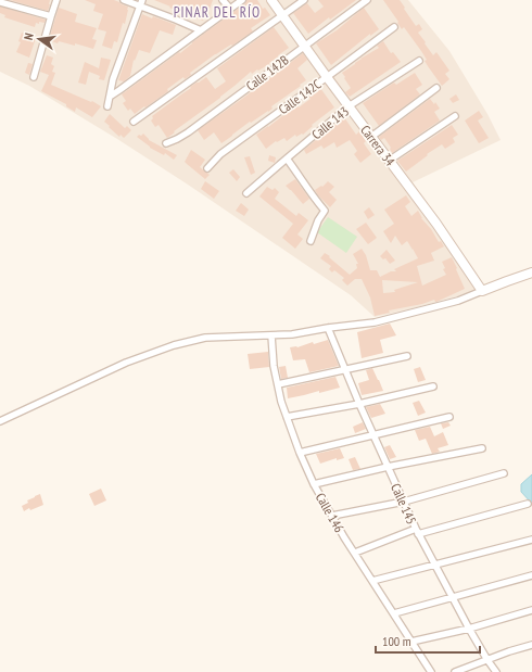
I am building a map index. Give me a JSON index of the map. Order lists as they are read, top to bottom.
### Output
{
  "streets": {
    "street": [
      "Calle 142B",
      "Calle 142C",
      "Calle 143",
      "Carrera 34",
      "Calle 145",
      "Calle 146"
    ]
  },
  "crossings": [
    ["Calle 142B", "Carrera 34"],
    ["Calle 142C", "Carrera 34"],
    ["Calle 143", "Carrera 34"]
  ],
  "districts": ["PINAR DEL RÍO"],
  "scale_bar": "100 m",
  "north": "left"
}
